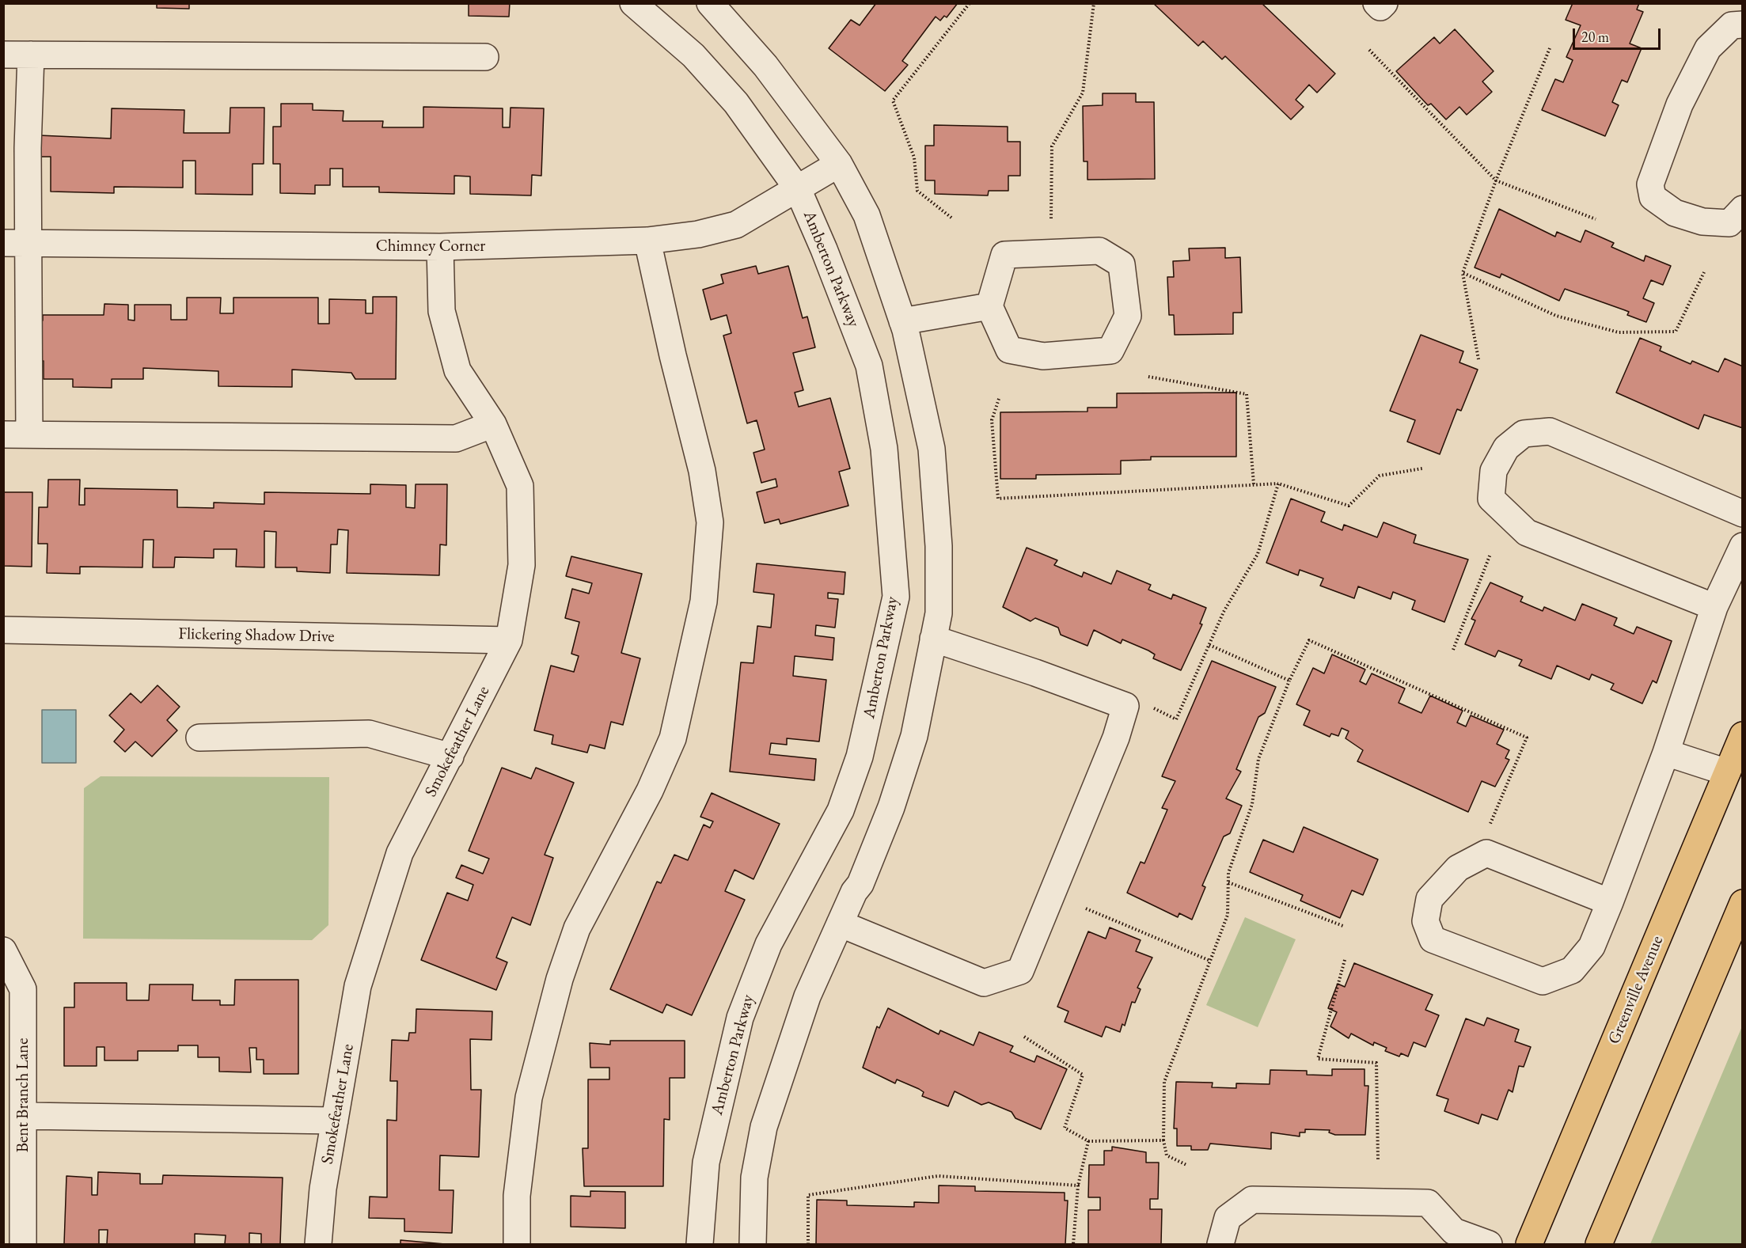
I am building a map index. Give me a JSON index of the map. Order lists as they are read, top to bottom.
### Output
{
  "streets": {
    "main road": ["Greenville Avenue"],
    "street": [
      "Chimney Corner",
      "Amberton Parkway",
      "Flickering Shadow Drive",
      "Smokefeather Lane",
      "Bent Branch Lane"
    ]
  },
  "crossings": [
    ["Chimney Corner", "Amberton Parkway"],
    ["Chimney Corner", "Smokefeather Lane"],
    ["Flickering Shadow Drive", "Smokefeather Lane"]
  ],
  "scale_bar": "20 m"
}
